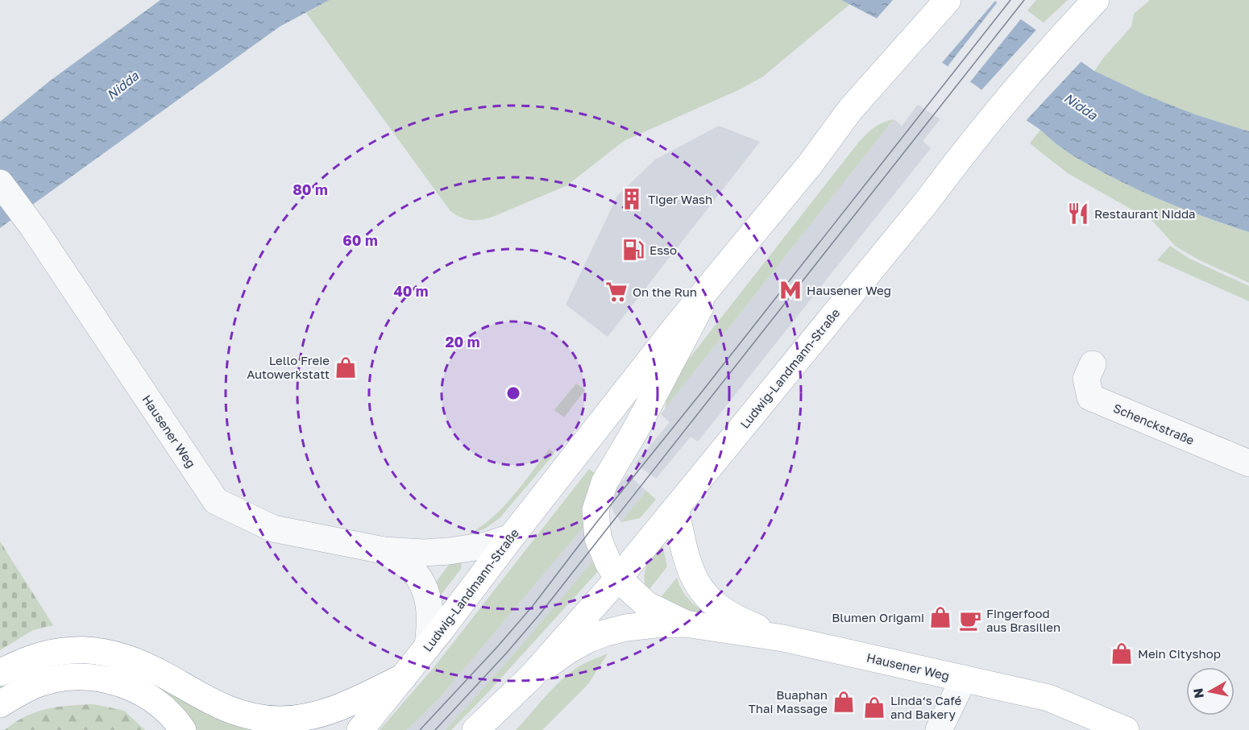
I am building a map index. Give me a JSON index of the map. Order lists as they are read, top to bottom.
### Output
{
  "streets": {
    "main road": ["Ludwig-Landmann-Straße", "Hausener Weg"],
    "street": ["Schenckstraße"]
  },
  "crossings": [
    ["Ludwig-Landmann-Straße", "Hausener Weg"]
  ],
  "water": ["Nidda"],
  "places": {
    "building": ["Tiger Wash"],
    "restaurant": ["Restaurant Nidda"],
    "fuel station": ["Esso"],
    "metro station": ["Hausener Weg"],
    "supermarket": ["On the Run"],
    "shop": [
      "Lello Freie Autowerkstatt",
      "Blumen Origami",
      "Mein Cityshop",
      "Buaphan Thai Massage",
      "Linda‘s Café and Bakery"
    ],
    "cafe": ["Fingerfood aus Brasilien"]
  },
  "north": "left",
  "rings": [
    "80 m",
    "60 m",
    "40 m",
    "20 m"
  ]
}
